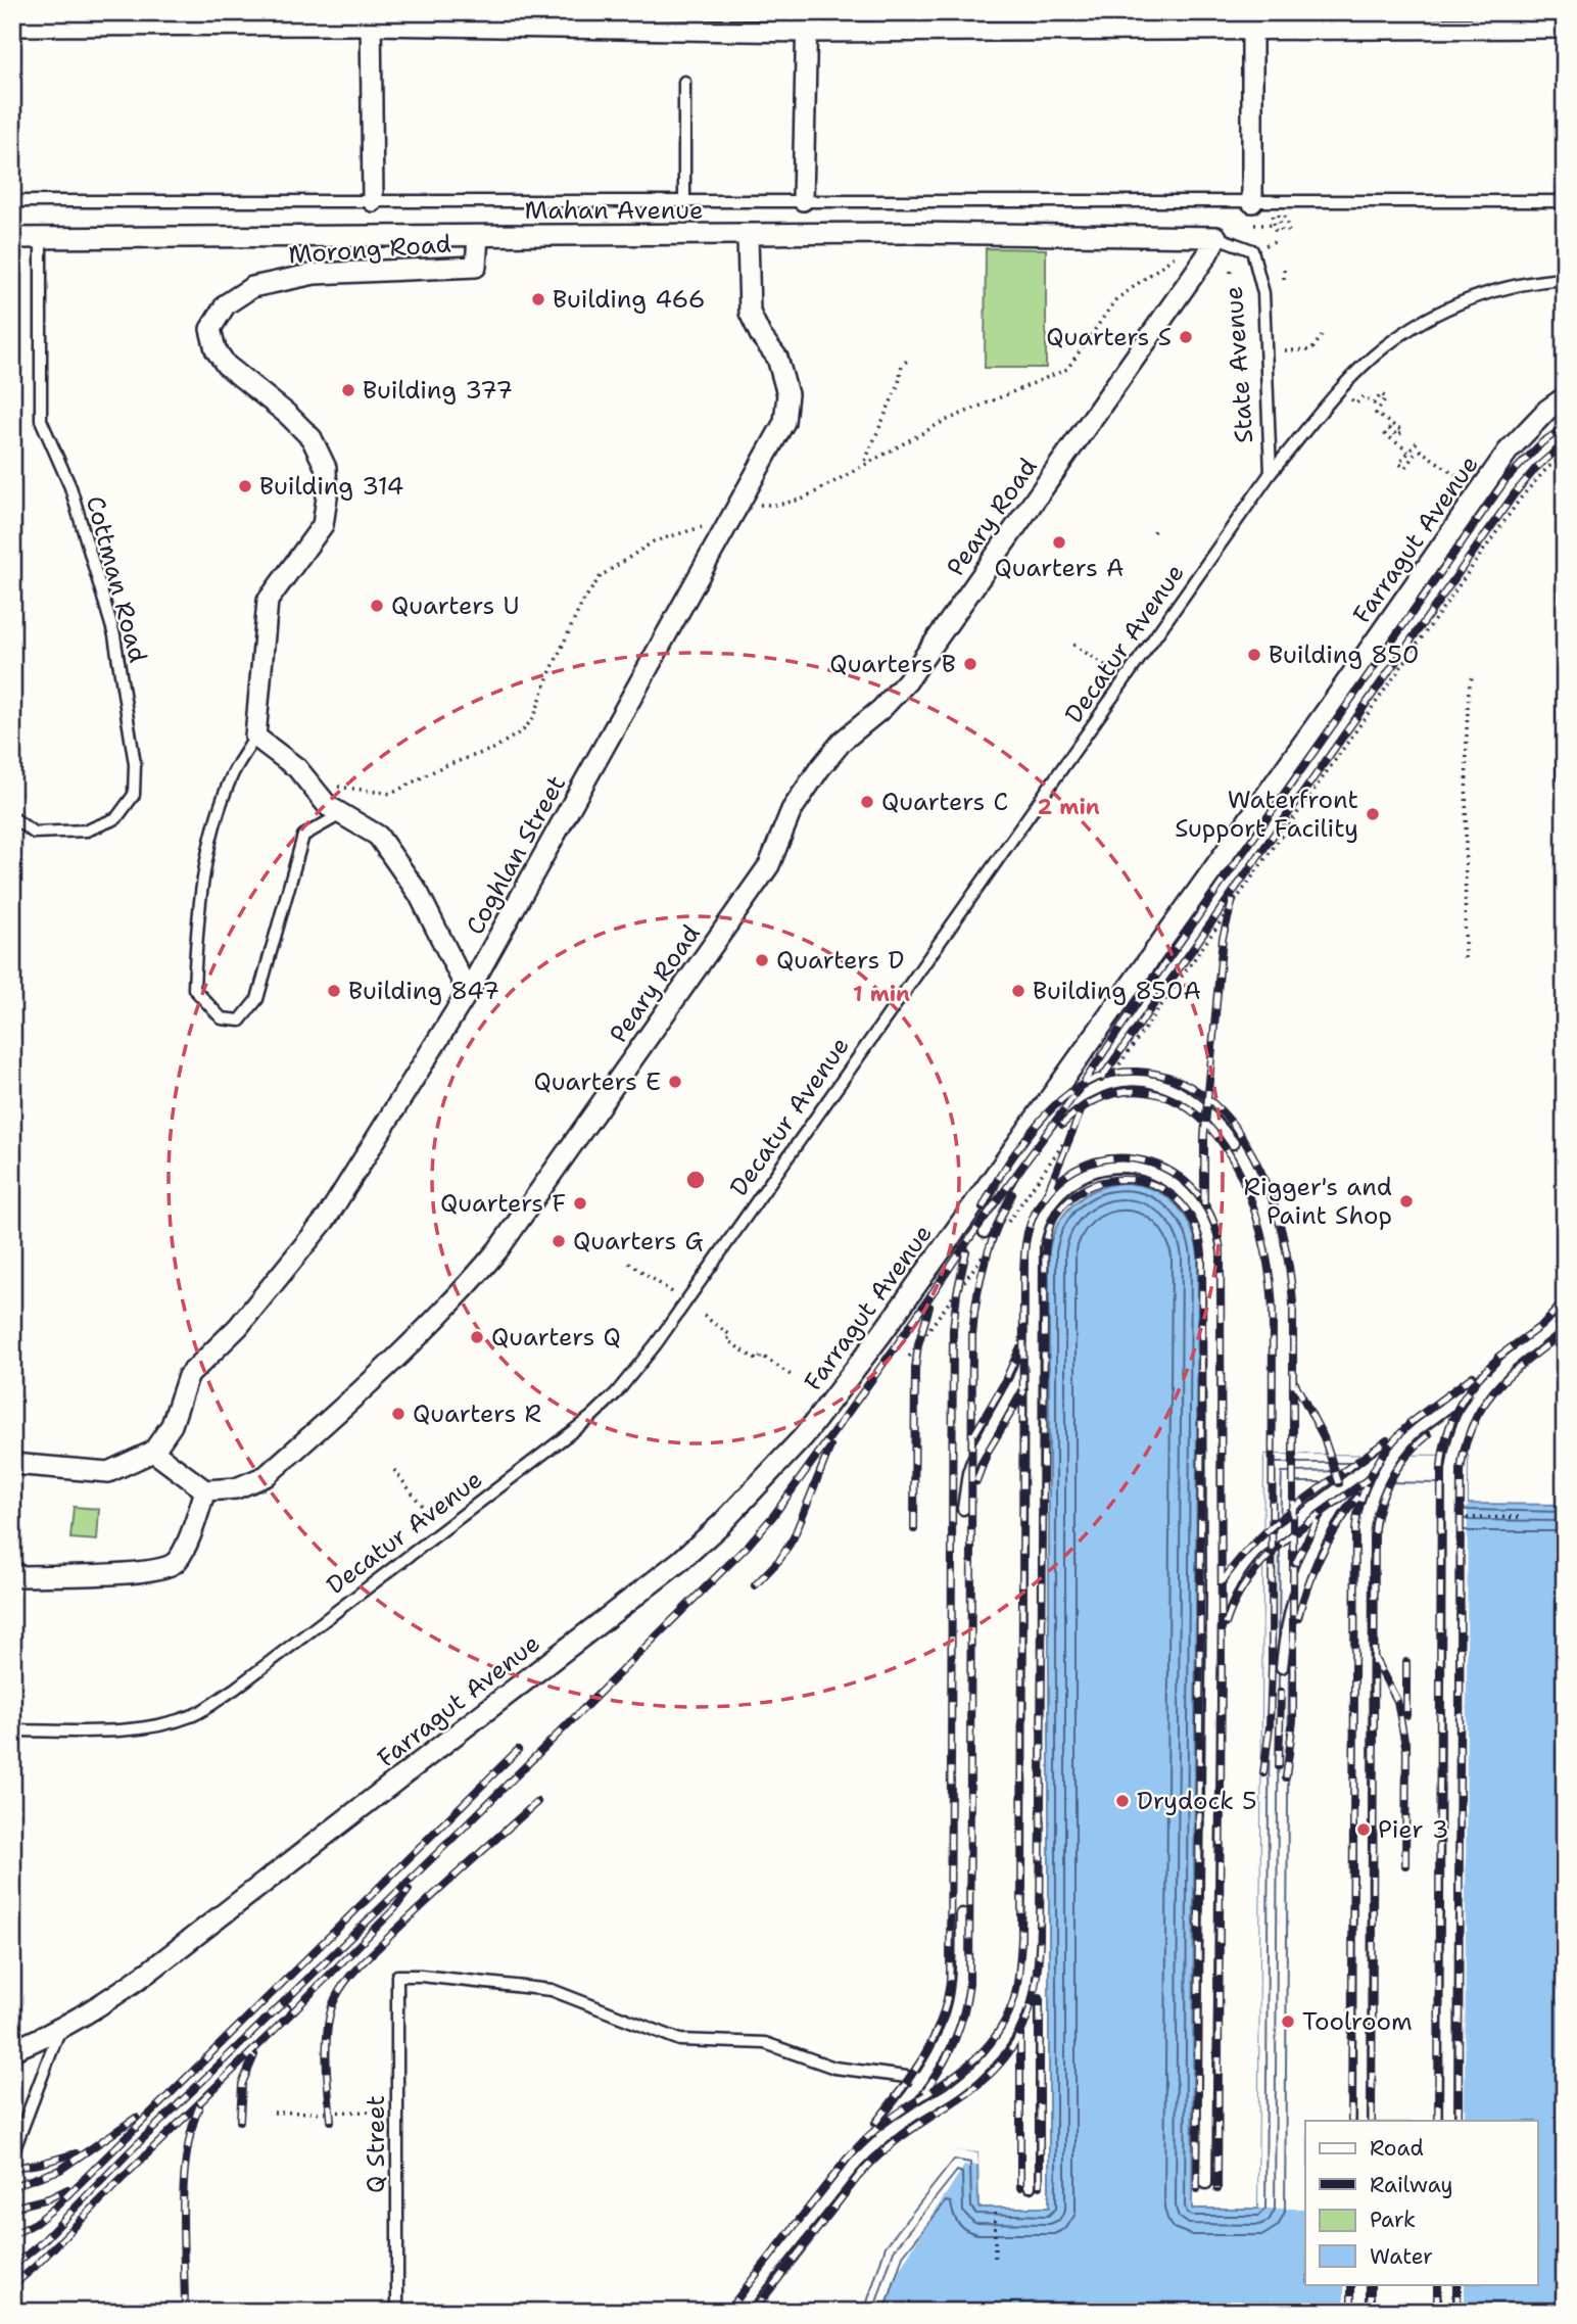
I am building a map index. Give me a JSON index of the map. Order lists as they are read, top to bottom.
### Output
{
  "streets": {
    "street": [
      "Mahan Avenue",
      "Morong Road",
      "Peary Road",
      "Farragut Avenue",
      "Coghlan Street"
    ],
    "lane": [
      "State Avenue",
      "Cottman Road",
      "Decatur Avenue",
      "Q Street"
    ]
  },
  "crossings": [
    ["Mahan Avenue", "Morong Road"],
    ["Mahan Avenue", "State Avenue"],
    ["Mahan Avenue", "Peary Road"],
    ["Mahan Avenue", "Cottman Road"],
    ["Mahan Avenue", "Coghlan Street"],
    ["State Avenue", "Peary Road"],
    ["State Avenue", "Decatur Avenue"]
  ],
  "places": [
    "Building 466",
    "Quarters S",
    "Building 377",
    "Building 314",
    "Quarters A",
    "Quarters U",
    "Building 850",
    "Quarters B",
    "Quarters C",
    "Waterfront Support Facility",
    "Quarters D",
    "Building 847",
    "Building 850A",
    "Quarters E",
    "Rigger's and Paint Shop",
    "Quarters F",
    "Quarters G",
    "Quarters Q",
    "Quarters R",
    "Drydock 5",
    "Pier 3",
    "Toolroom"
  ],
  "legend": [
    "Road",
    "Railway",
    "Park",
    "Water"
  ],
  "rings": ["2 min", "1 min"]
}
